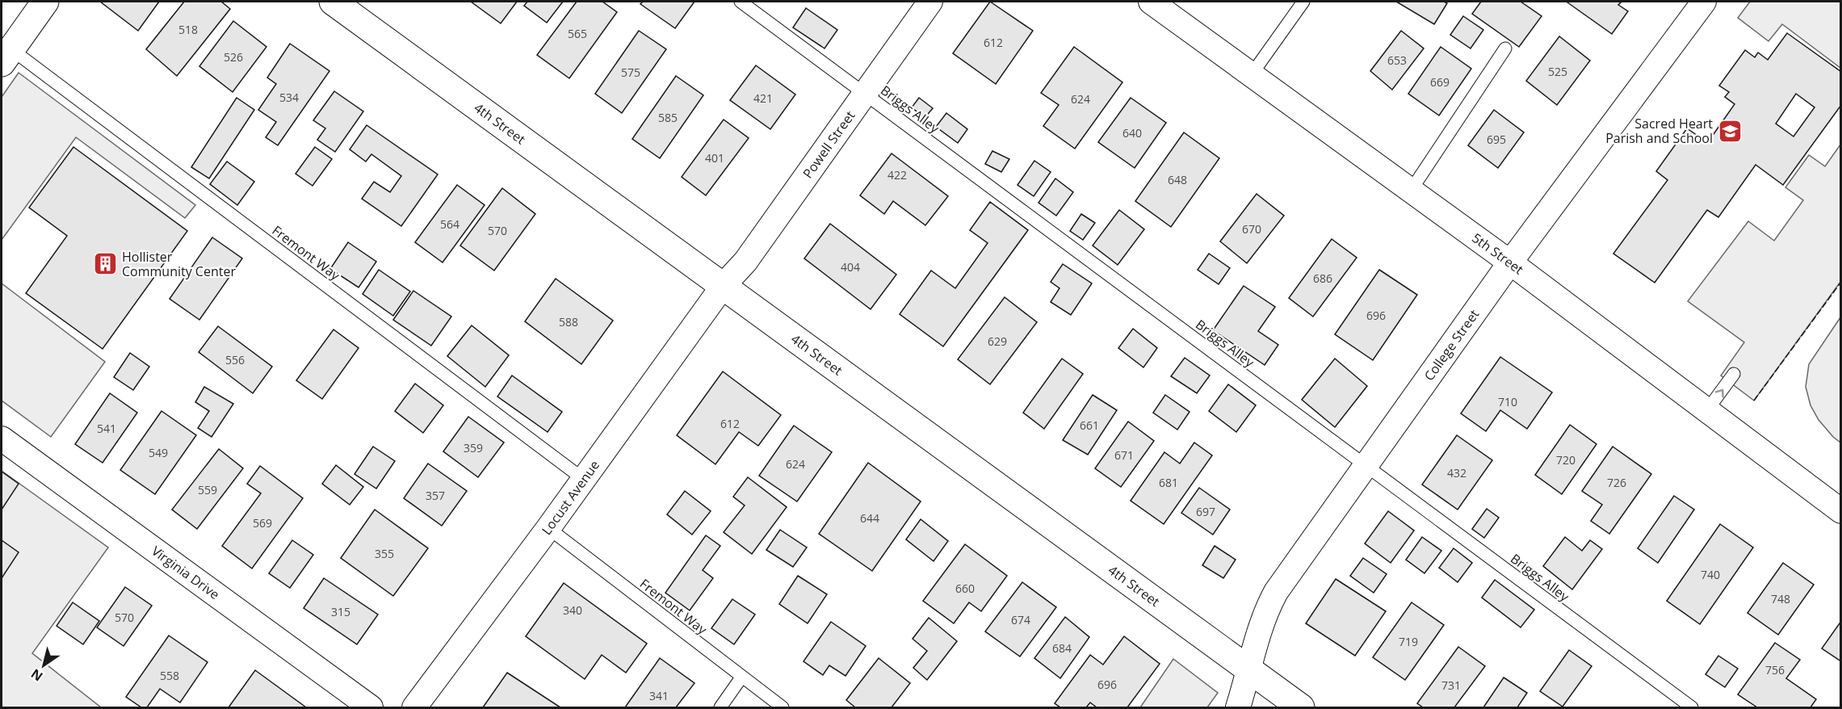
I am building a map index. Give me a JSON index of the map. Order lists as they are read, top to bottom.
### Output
{
  "streets": {
    "main road": ["4th Street"],
    "street": [
      "Powell Street",
      "5th Street",
      "College Street",
      "Locust Avenue",
      "Virginia Drive"
    ],
    "lane": ["Briggs Alley", "Fremont Way"]
  },
  "crossings": [
    ["Briggs Alley", "Powell Street"],
    ["Briggs Alley", "College Street"],
    ["4th Street", "Powell Street"],
    ["4th Street", "College Street"],
    ["4th Street", "Locust Avenue"],
    ["Powell Street", "Locust Avenue"],
    ["Fremont Way", "Locust Avenue"],
    ["5th Street", "College Street"]
  ],
  "places": {
    "school or university": ["Sacred Heart Parish and School"],
    "building": ["Hollister Community Center"]
  },
  "house_numbers": [
    "518",
    "565",
    "612",
    "526",
    "653",
    "525",
    "575",
    "669",
    "534",
    "421",
    "624",
    "585",
    "640",
    "695",
    "401",
    "422",
    "648",
    "564",
    "670",
    "570",
    "404",
    "686",
    "696",
    "588",
    "629",
    "556",
    "710",
    "612",
    "661",
    "541",
    "359",
    "549",
    "671",
    "720",
    "624",
    "432",
    "681",
    "726",
    "559",
    "357",
    "697",
    "644",
    "569",
    "355",
    "740",
    "660",
    "748",
    "340",
    "315",
    "570",
    "674",
    "719",
    "684",
    "756",
    "558",
    "696",
    "731",
    "341"
  ],
  "north": "bottom left"
}
